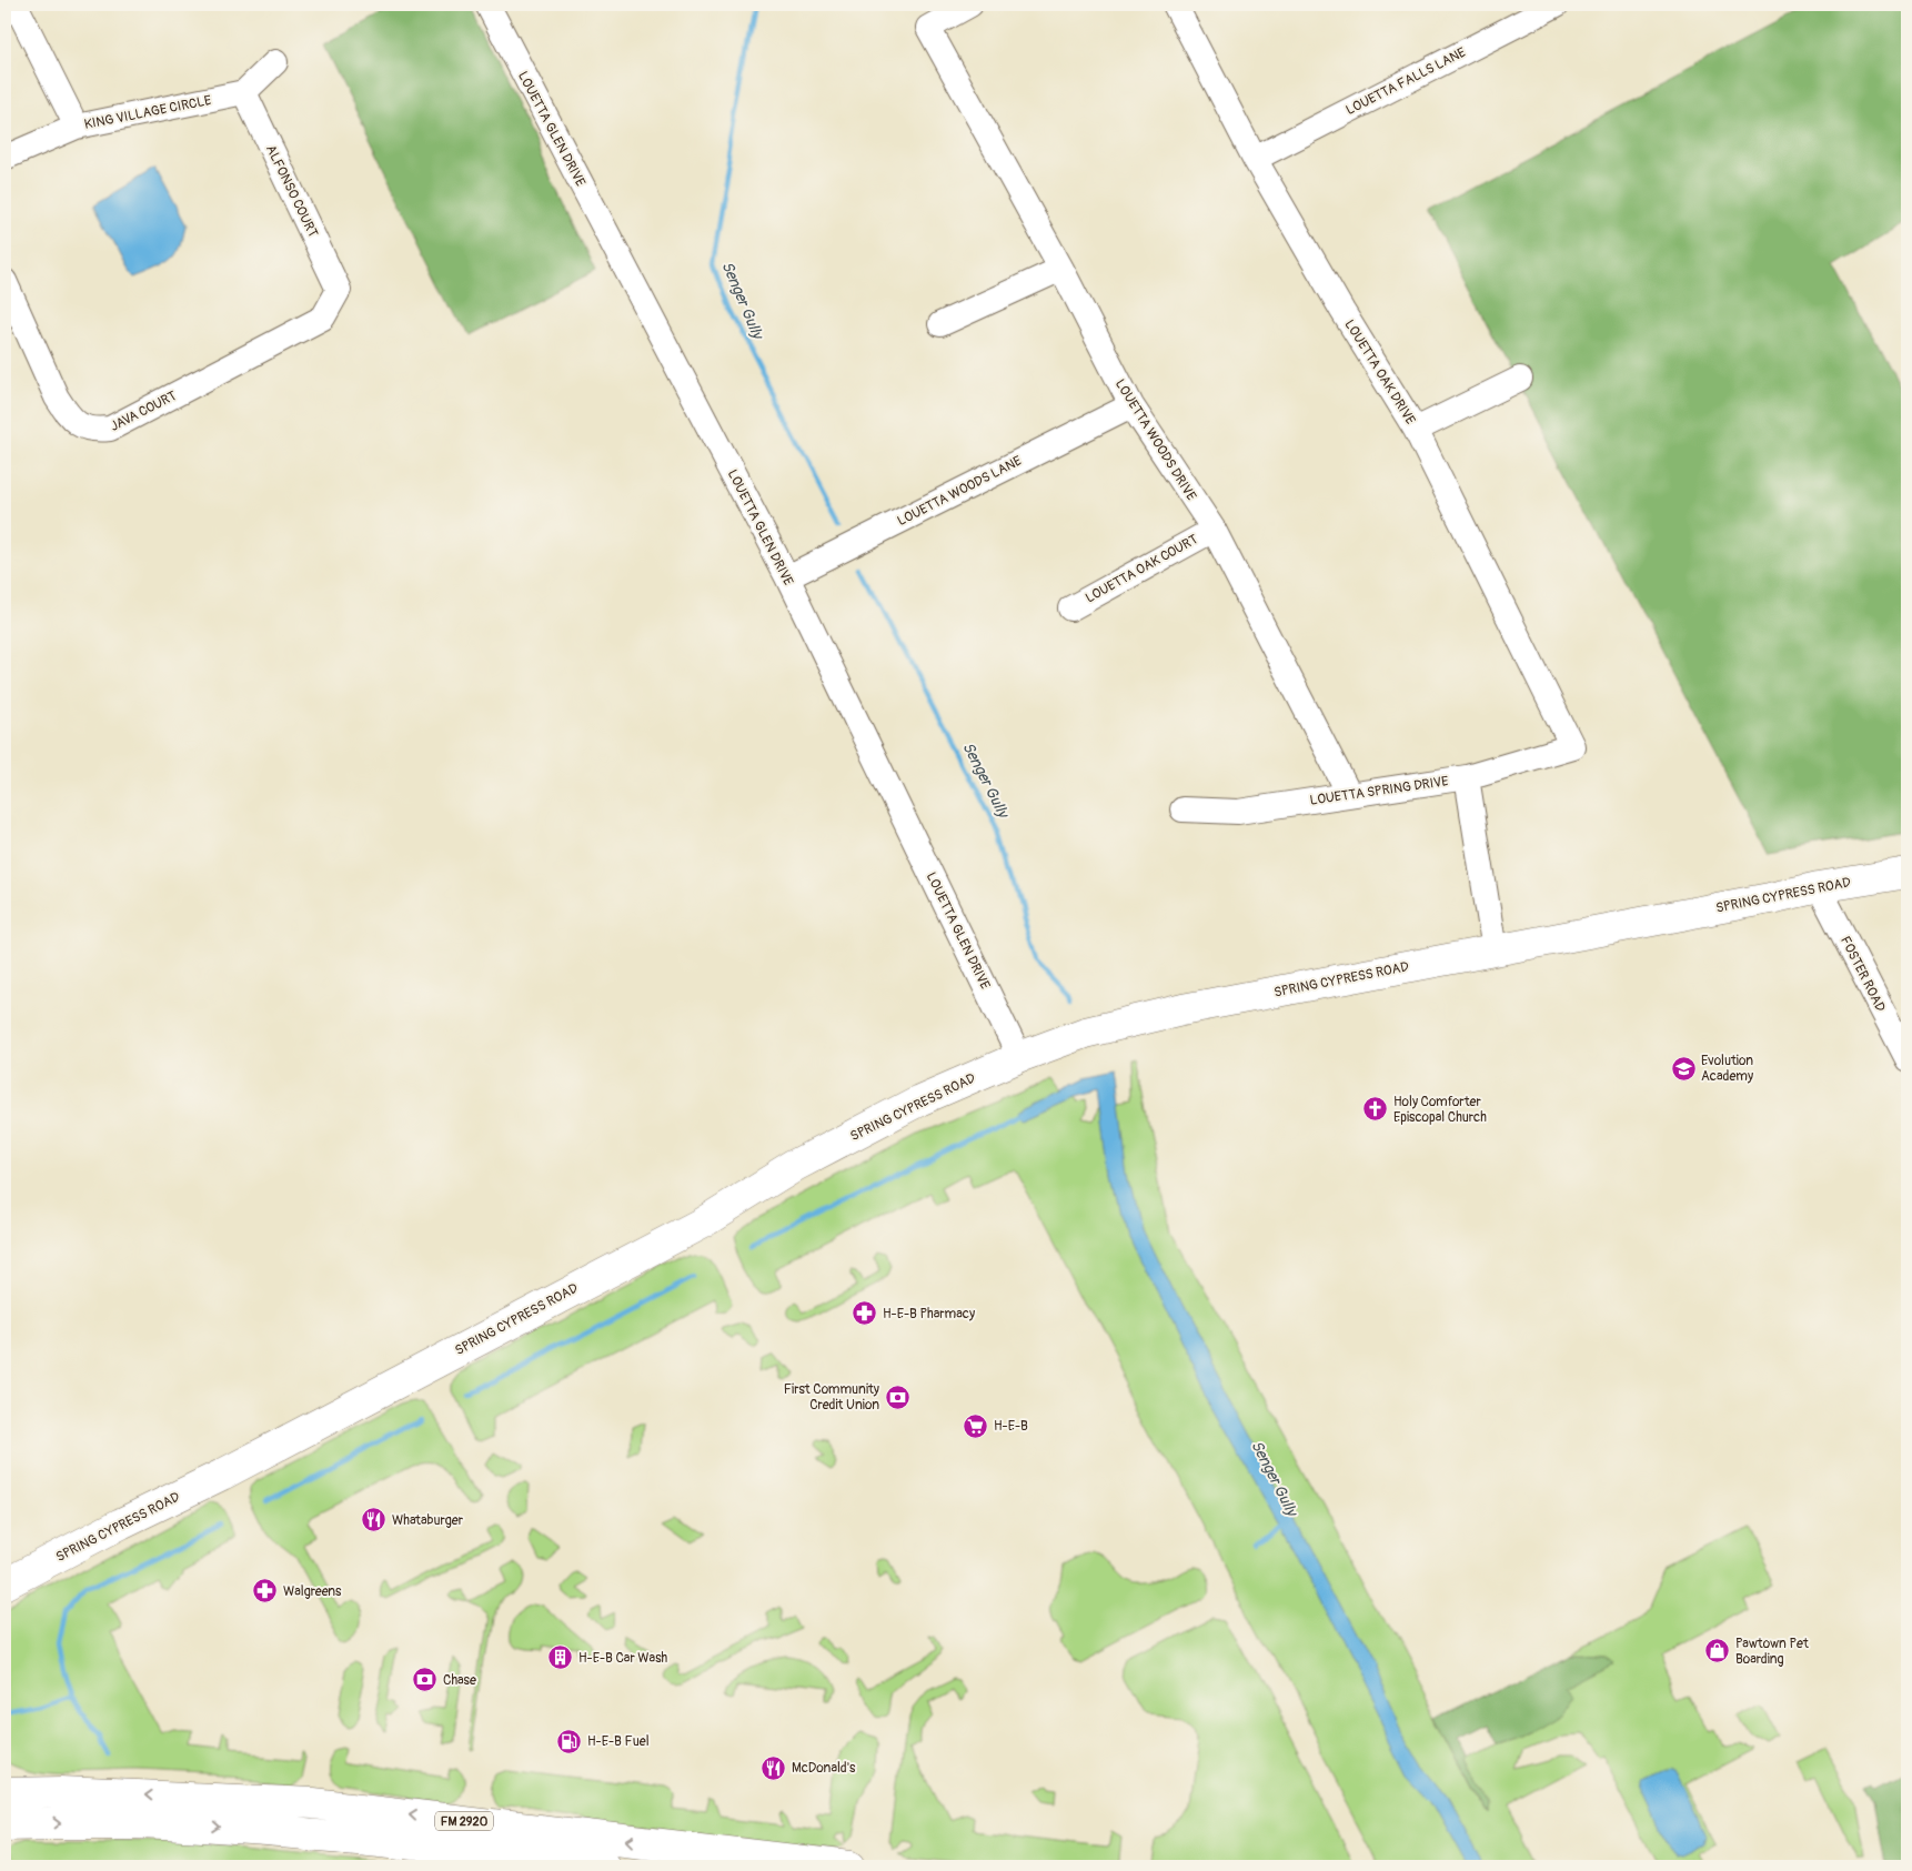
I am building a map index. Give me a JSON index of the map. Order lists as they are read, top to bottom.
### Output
{
  "streets": {
    "main road": ["SPRING CYPRESS ROAD", "FM 2920"],
    "street": [
      "LOUETTA FALLS LANE",
      "KING VILLAGE CIRCLE",
      "LOUETTA GLEN DRIVE",
      "ALFONSO COURT",
      "LOUETTA OAK DRIVE",
      "JAVA COURT",
      "LOUETTA WOODS DRIVE",
      "LOUETTA WOODS LANE",
      "LOUETTA OAK COURT",
      "LOUETTA SPRING DRIVE",
      "FOSTER ROAD"
    ]
  },
  "crossings": [
    ["LOUETTA FALLS LANE", "LOUETTA OAK DRIVE"],
    ["KING VILLAGE CIRCLE", "ALFONSO COURT"],
    ["LOUETTA GLEN DRIVE", "LOUETTA WOODS LANE"],
    ["LOUETTA GLEN DRIVE", "SPRING CYPRESS ROAD"],
    ["ALFONSO COURT", "JAVA COURT"],
    ["LOUETTA OAK DRIVE", "LOUETTA SPRING DRIVE"],
    ["LOUETTA WOODS DRIVE", "LOUETTA WOODS LANE"],
    ["LOUETTA WOODS DRIVE", "LOUETTA OAK COURT"],
    ["LOUETTA WOODS DRIVE", "LOUETTA SPRING DRIVE"],
    ["SPRING CYPRESS ROAD", "FOSTER ROAD"]
  ],
  "water": ["Senger Gully"],
  "places": {
    "school or university": ["Evolution Academy"],
    "church": ["Holy Comforter Episcopal Church"],
    "pharmacy": ["H-E-B Pharmacy", "Walgreens"],
    "bank": ["First Community Credit Union", "Chase"],
    "supermarket": ["H-E-B"],
    "restaurant": ["Whataburger", "McDonald's"],
    "shop": ["Pawtown Pet Boarding"],
    "building": ["H-E-B Car Wash"],
    "fuel station": ["H-E-B Fuel"]
  }
}
